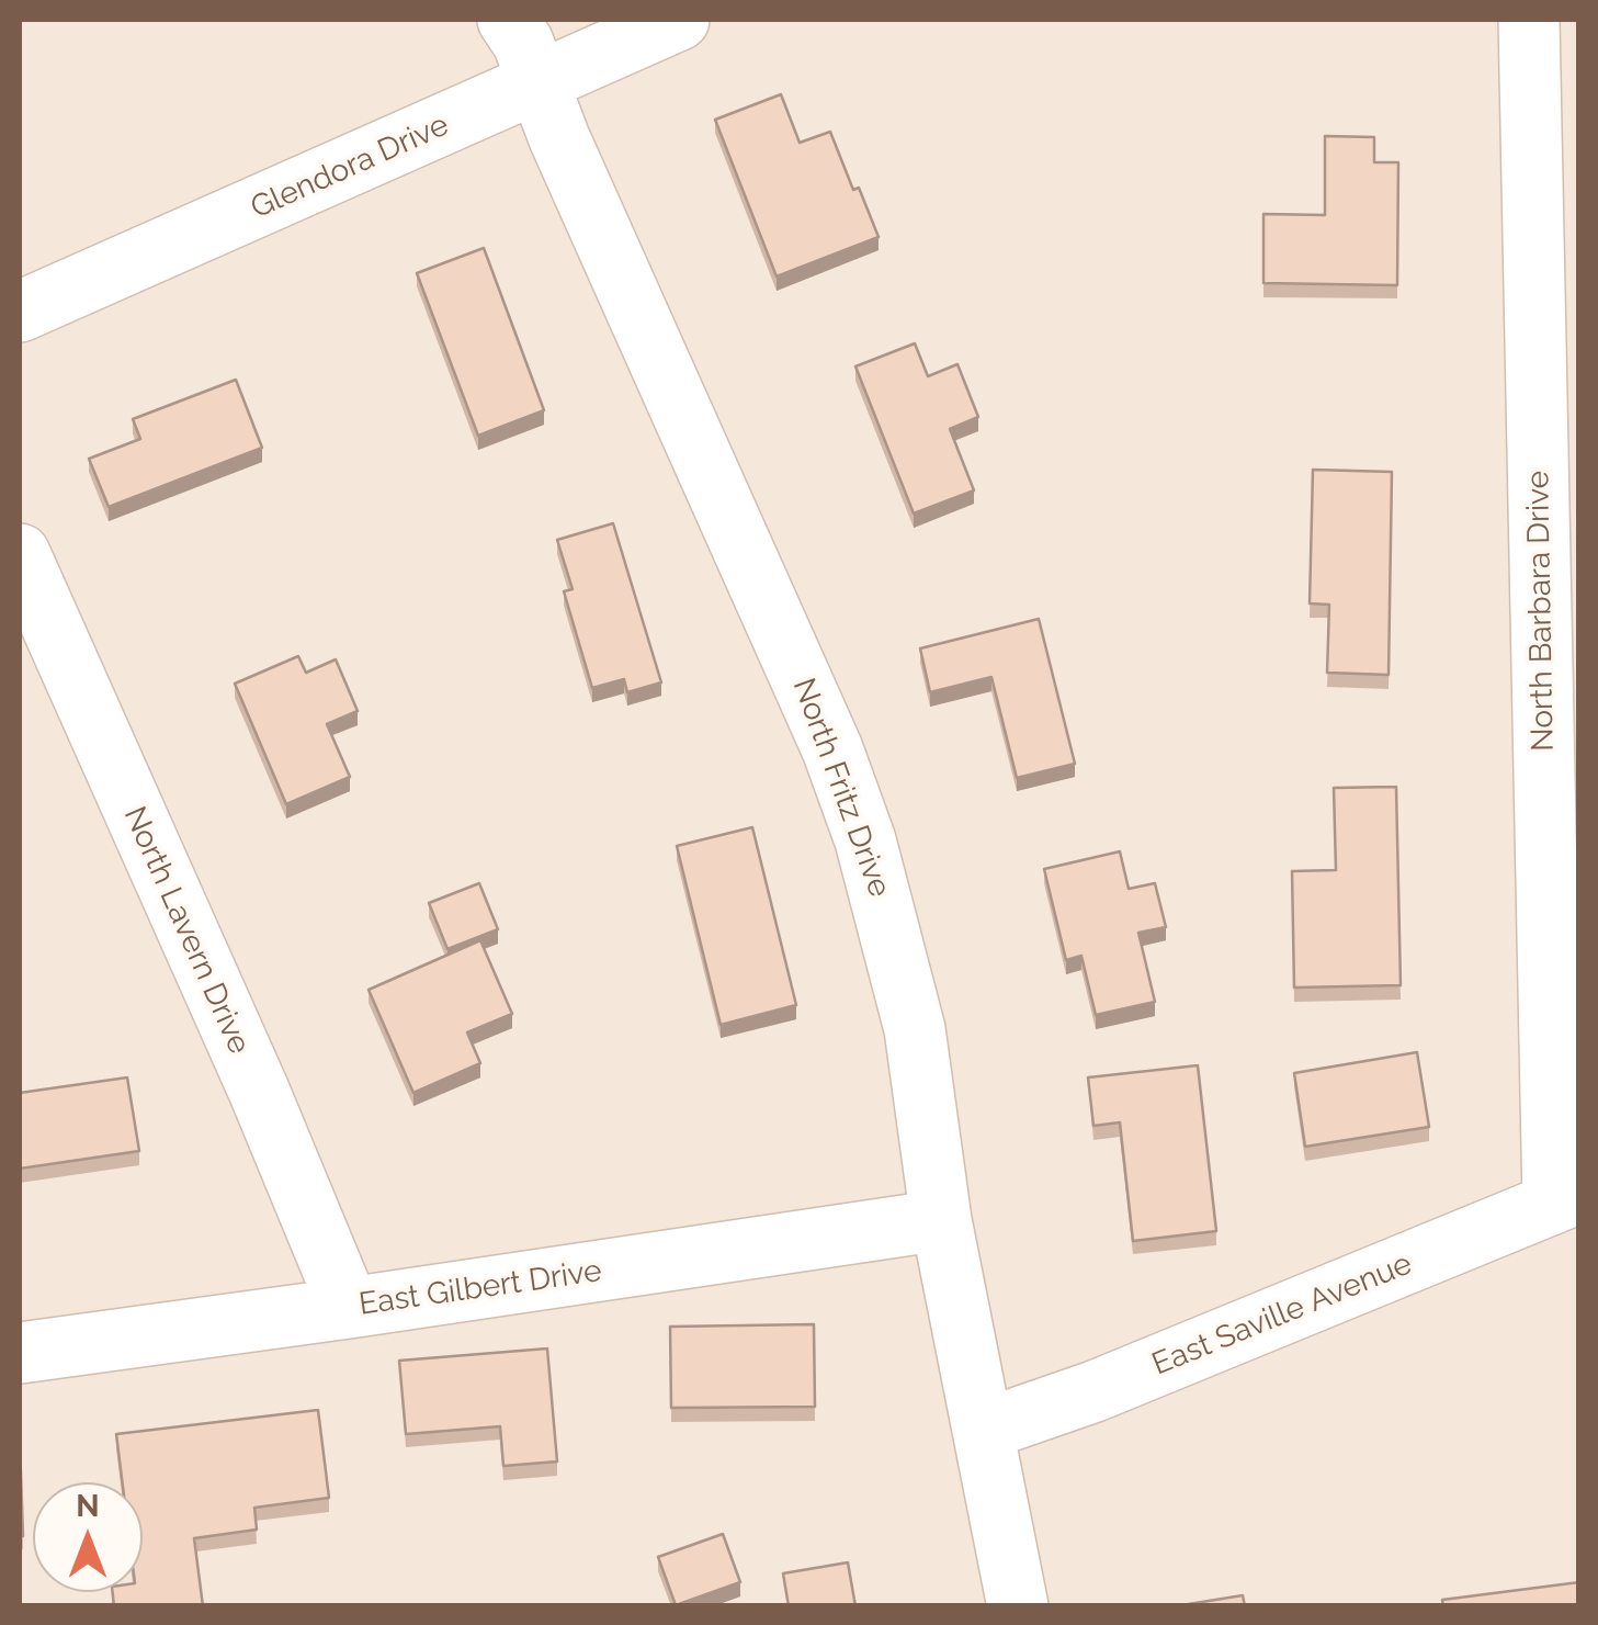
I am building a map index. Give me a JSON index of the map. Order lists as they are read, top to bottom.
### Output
{
  "streets": {
    "street": [
      "Glendora Drive",
      "North Barbara Drive",
      "North Fritz Drive",
      "North Lavern Drive",
      "East Gilbert Drive",
      "East Saville Avenue"
    ]
  },
  "crossings": [
    ["Glendora Drive", "North Fritz Drive"],
    ["North Barbara Drive", "East Saville Avenue"],
    ["North Fritz Drive", "East Gilbert Drive"],
    ["North Fritz Drive", "East Saville Avenue"],
    ["North Lavern Drive", "East Gilbert Drive"]
  ],
  "north": "top"
}
